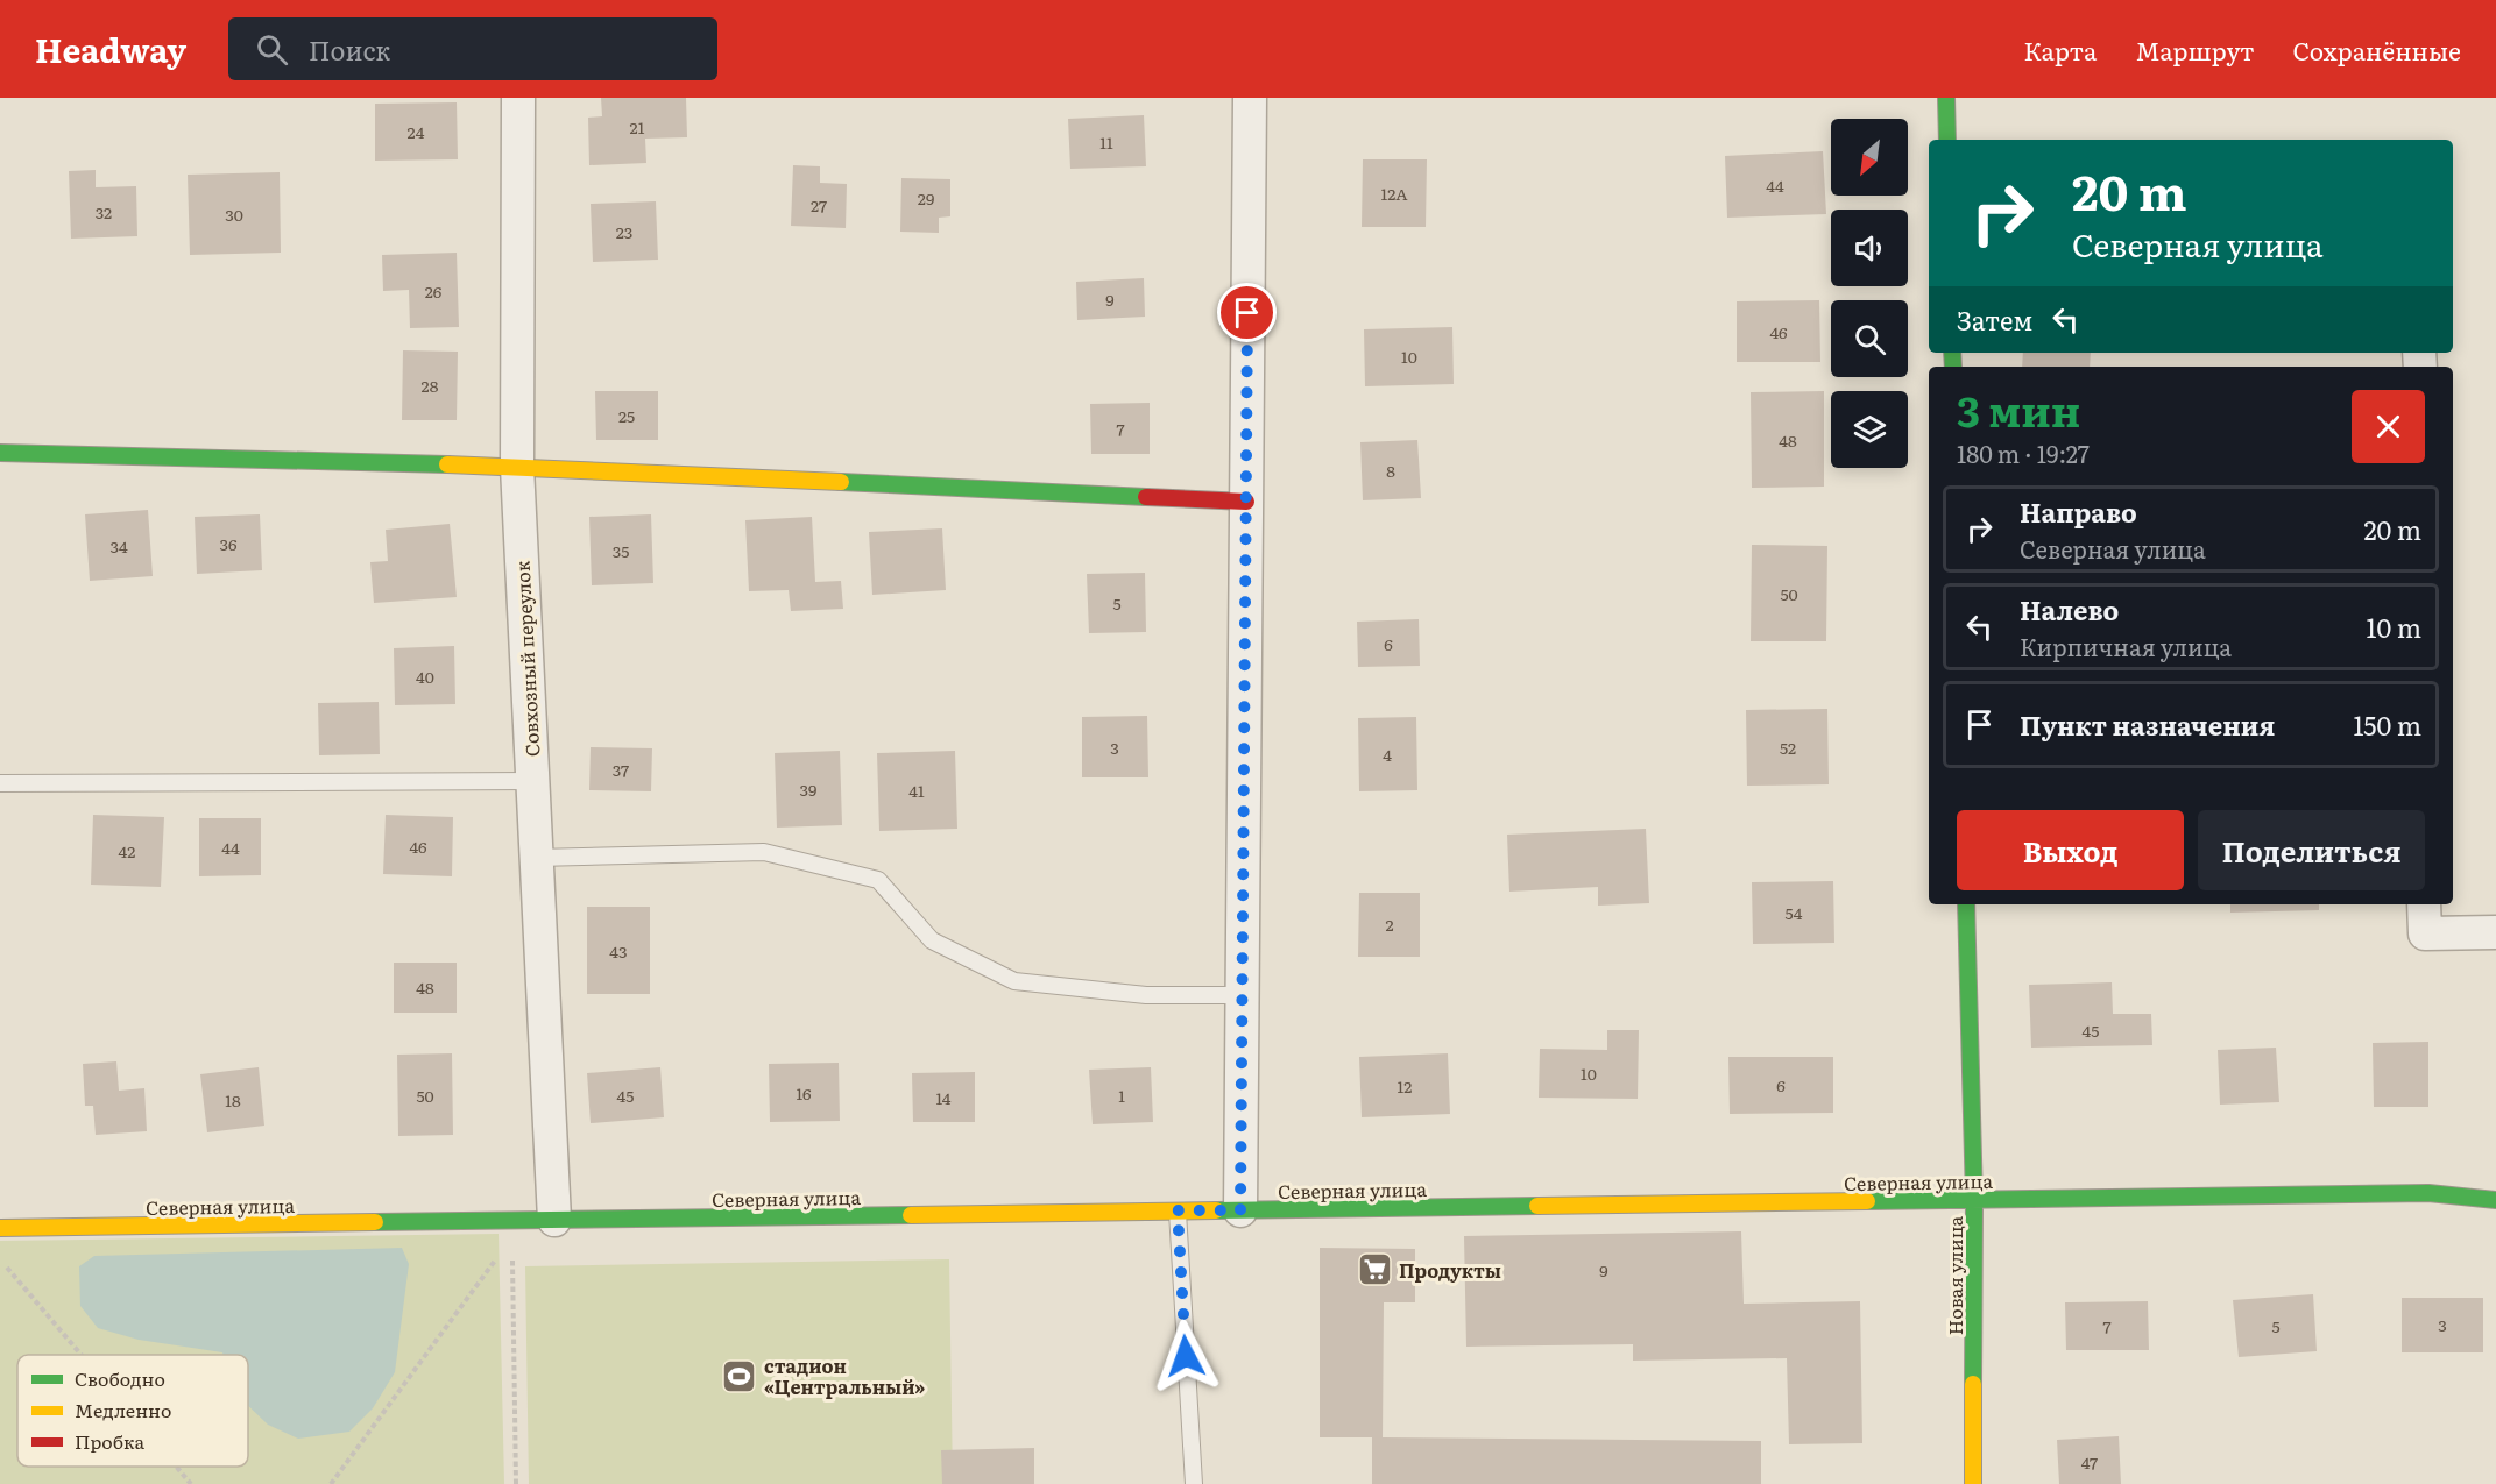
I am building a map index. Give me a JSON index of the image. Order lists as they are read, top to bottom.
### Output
{
  "streets": {
    "street": ["Совхозный переулок", "Северная улица", "Новая улица"]
  },
  "crossings": [
    ["Совхозный переулок", "Северная улица"],
    ["Северная улица", "Новая улица"]
  ],
  "places": {
    "supermarket": ["Продукты"],
    "sports": ["стадион «Центральный»"]
  },
  "house_numbers": [
    "21",
    "24",
    "11",
    "44",
    "12А",
    "29",
    "27",
    "32",
    "30",
    "23",
    "26",
    "9",
    "46",
    "10",
    "28",
    "25",
    "7",
    "48",
    "8",
    "36",
    "34",
    "35",
    "50",
    "5",
    "6",
    "40",
    "3",
    "52",
    "4",
    "37",
    "39",
    "41",
    "46",
    "44",
    "42",
    "54",
    "2",
    "43",
    "48",
    "45",
    "10",
    "6",
    "12",
    "16",
    "50",
    "45",
    "1",
    "14",
    "18",
    "9",
    "3",
    "7",
    "5",
    "47"
  ],
  "legend": ["Свободно", "Медленно", "Пробка"],
  "north": "bottom left",
  "page": {
    "header": "Headway",
    "search": "Поиск",
    "nav": ["Карта", "Маршрут", "Сохранённые"],
    "turn": ["20 m", "Северная улица"],
    "then": "Затем",
    "heading": ["3 мин", "180 m · 19:27"],
    "list": [
      {
        "name": "Направо",
        "note": "Северная улица",
        "value": "20 m"
      },
      {
        "name": "Налево",
        "note": "Кирпичная улица",
        "value": "10 m"
      },
      {
        "name": "Пункт назначения",
        "value": "150 m"
      }
    ],
    "buttons": ["Выход", "Поделиться"]
  }
}
